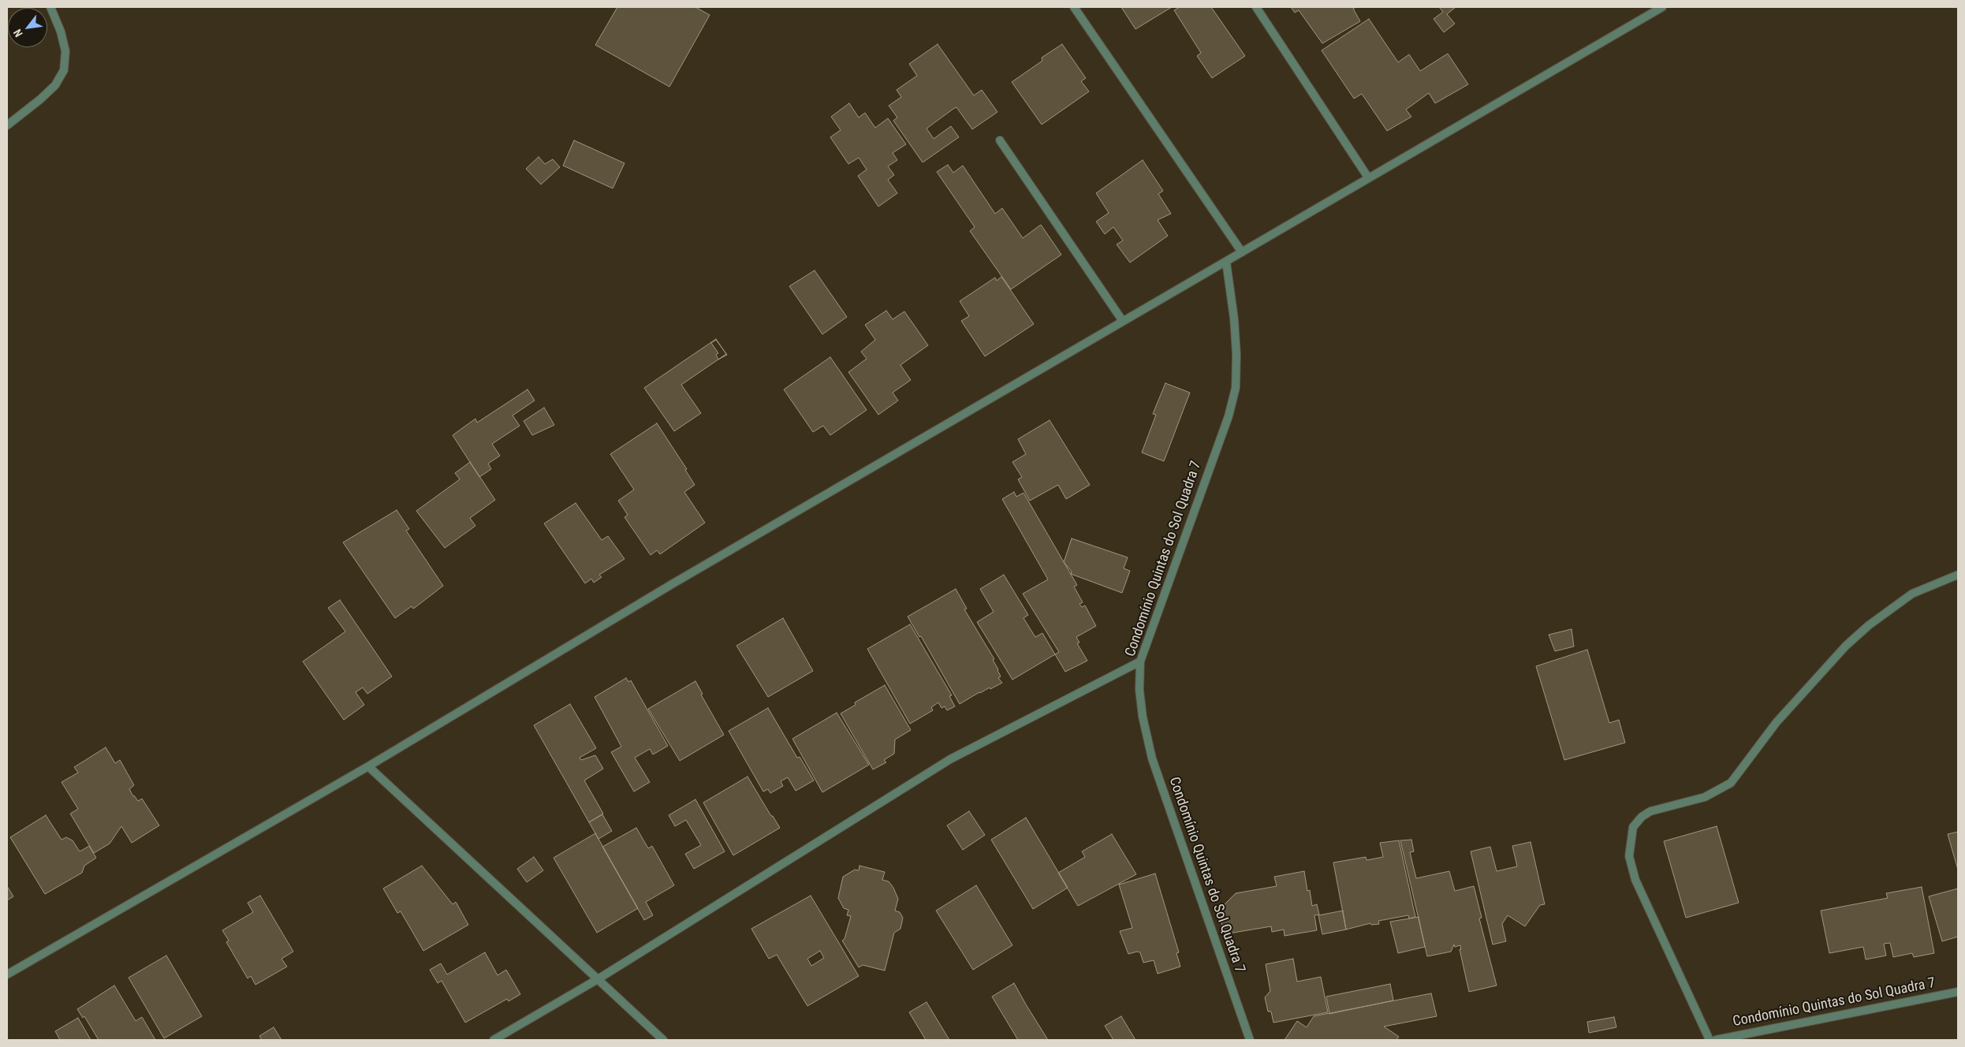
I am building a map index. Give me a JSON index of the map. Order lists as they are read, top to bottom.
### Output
{
  "streets": {
    "street": ["Condomínio Quintas do Sol Quadra 7"]
  },
  "north": "bottom left"
}
